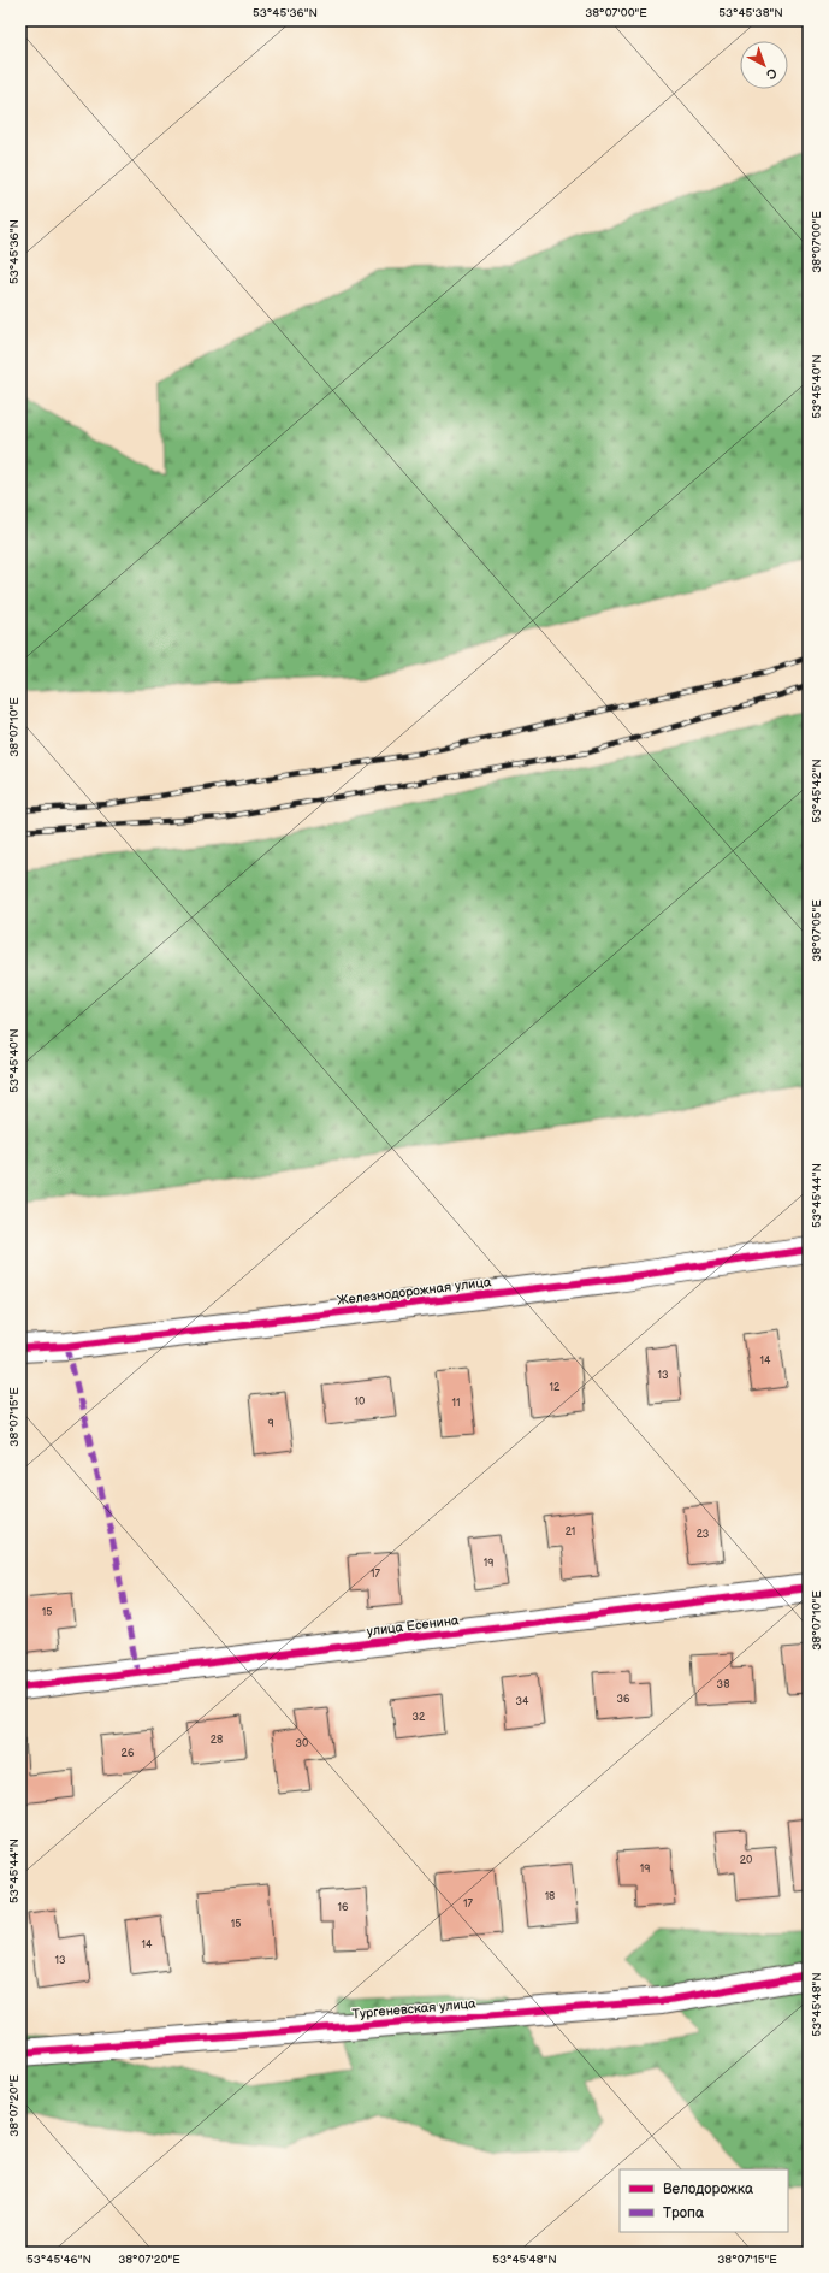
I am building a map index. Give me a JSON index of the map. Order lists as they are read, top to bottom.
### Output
{
  "streets": {
    "street": ["Железнодорожная улица", "улица Есенина", "Тургеневская улица"]
  },
  "house_numbers": [
    "14",
    "13",
    "12",
    "10",
    "11",
    "9",
    "21",
    "23",
    "19",
    "17",
    "15",
    "38",
    "36",
    "34",
    "32",
    "28",
    "30",
    "26",
    "20",
    "19",
    "18",
    "17",
    "16",
    "15",
    "14",
    "13"
  ],
  "legend": ["Велодорожка", "Тропа"],
  "north": "bottom right",
  "coordinates": [
    "53°45'36\"N",
    "38°07'00\"E",
    "53°45'38\"N",
    "53°45'40\"N",
    "38°07'10\"E",
    "53°45'42\"N",
    "38°07'05\"E",
    "53°45'44\"N",
    "38°07'15\"E",
    "53°45'48\"N",
    "38°07'20\"E",
    "53°45'46\"N"
  ]
}
